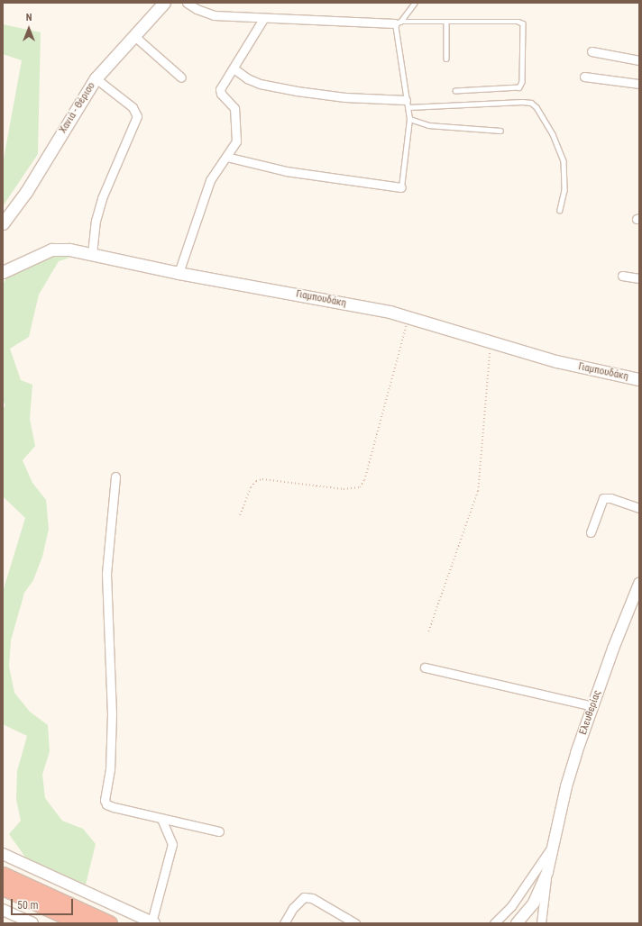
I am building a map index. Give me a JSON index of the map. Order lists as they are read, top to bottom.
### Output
{
  "streets": {
    "main road": ["Χανιά - Θέρισο", "Γιαμπουδάκη"],
    "street": ["Ελευθερίας"]
  },
  "scale_bar": "50 m",
  "north": "top"
}
